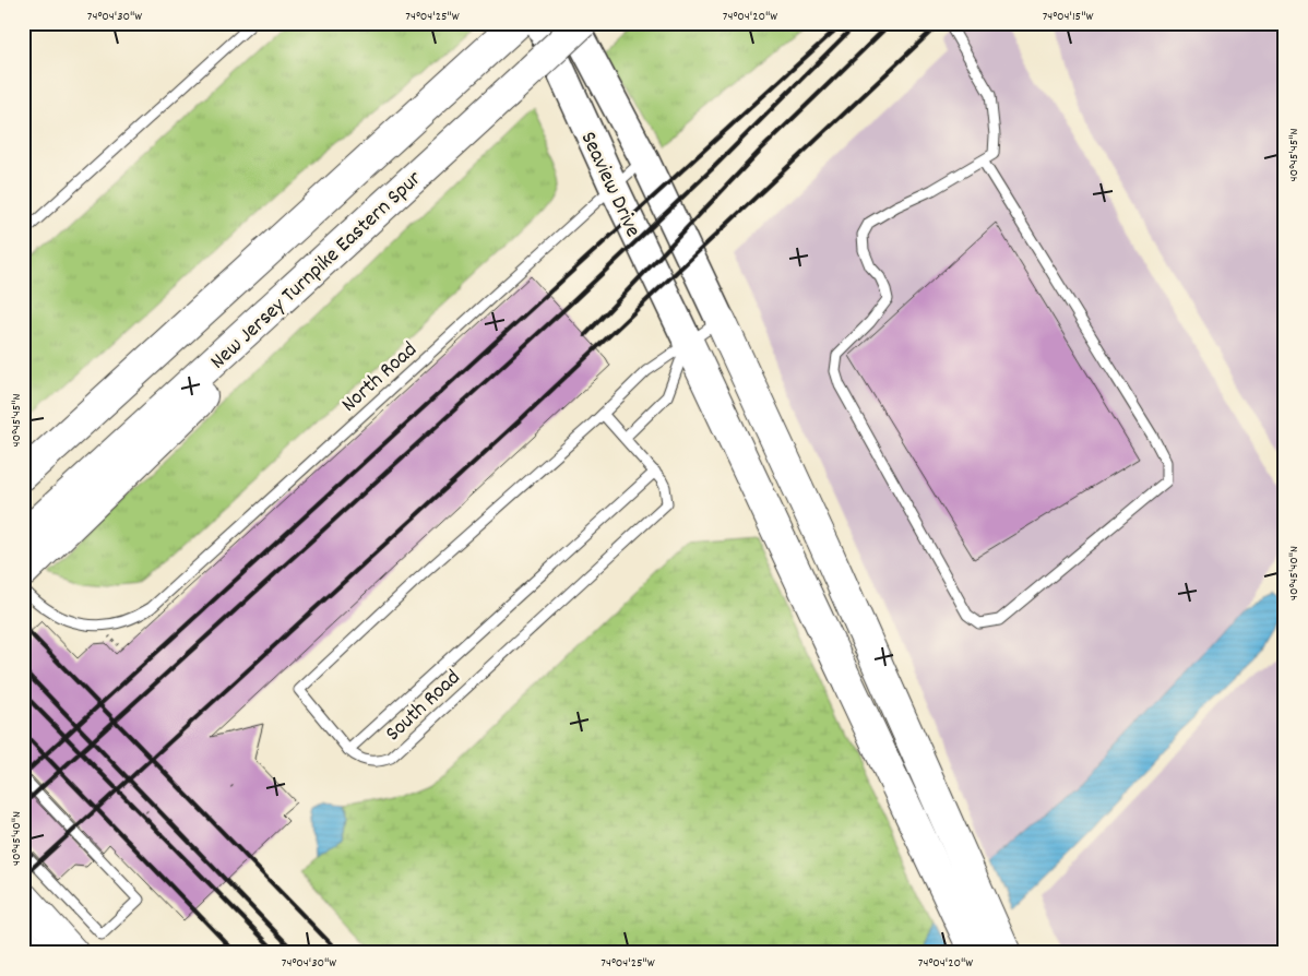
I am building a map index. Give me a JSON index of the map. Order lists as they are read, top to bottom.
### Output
{
  "streets": {
    "highway": ["New Jersey Turnpike Eastern Spur"],
    "main road": ["Seaview Drive"],
    "lane": ["North Road", "South Road"]
  },
  "crossings": [
    ["Seaview Drive", "North Road"],
    ["Seaview Drive", "South Road"],
    ["New Jersey Turnpike Eastern Spur", "North Road"]
  ],
  "coordinates": [
    "74°04'30\"W",
    "74°04'25\"W",
    "74°04'20\"W",
    "74°04'15\"W",
    "40°45'45\"N",
    "40°45'40\"N"
  ]
}
